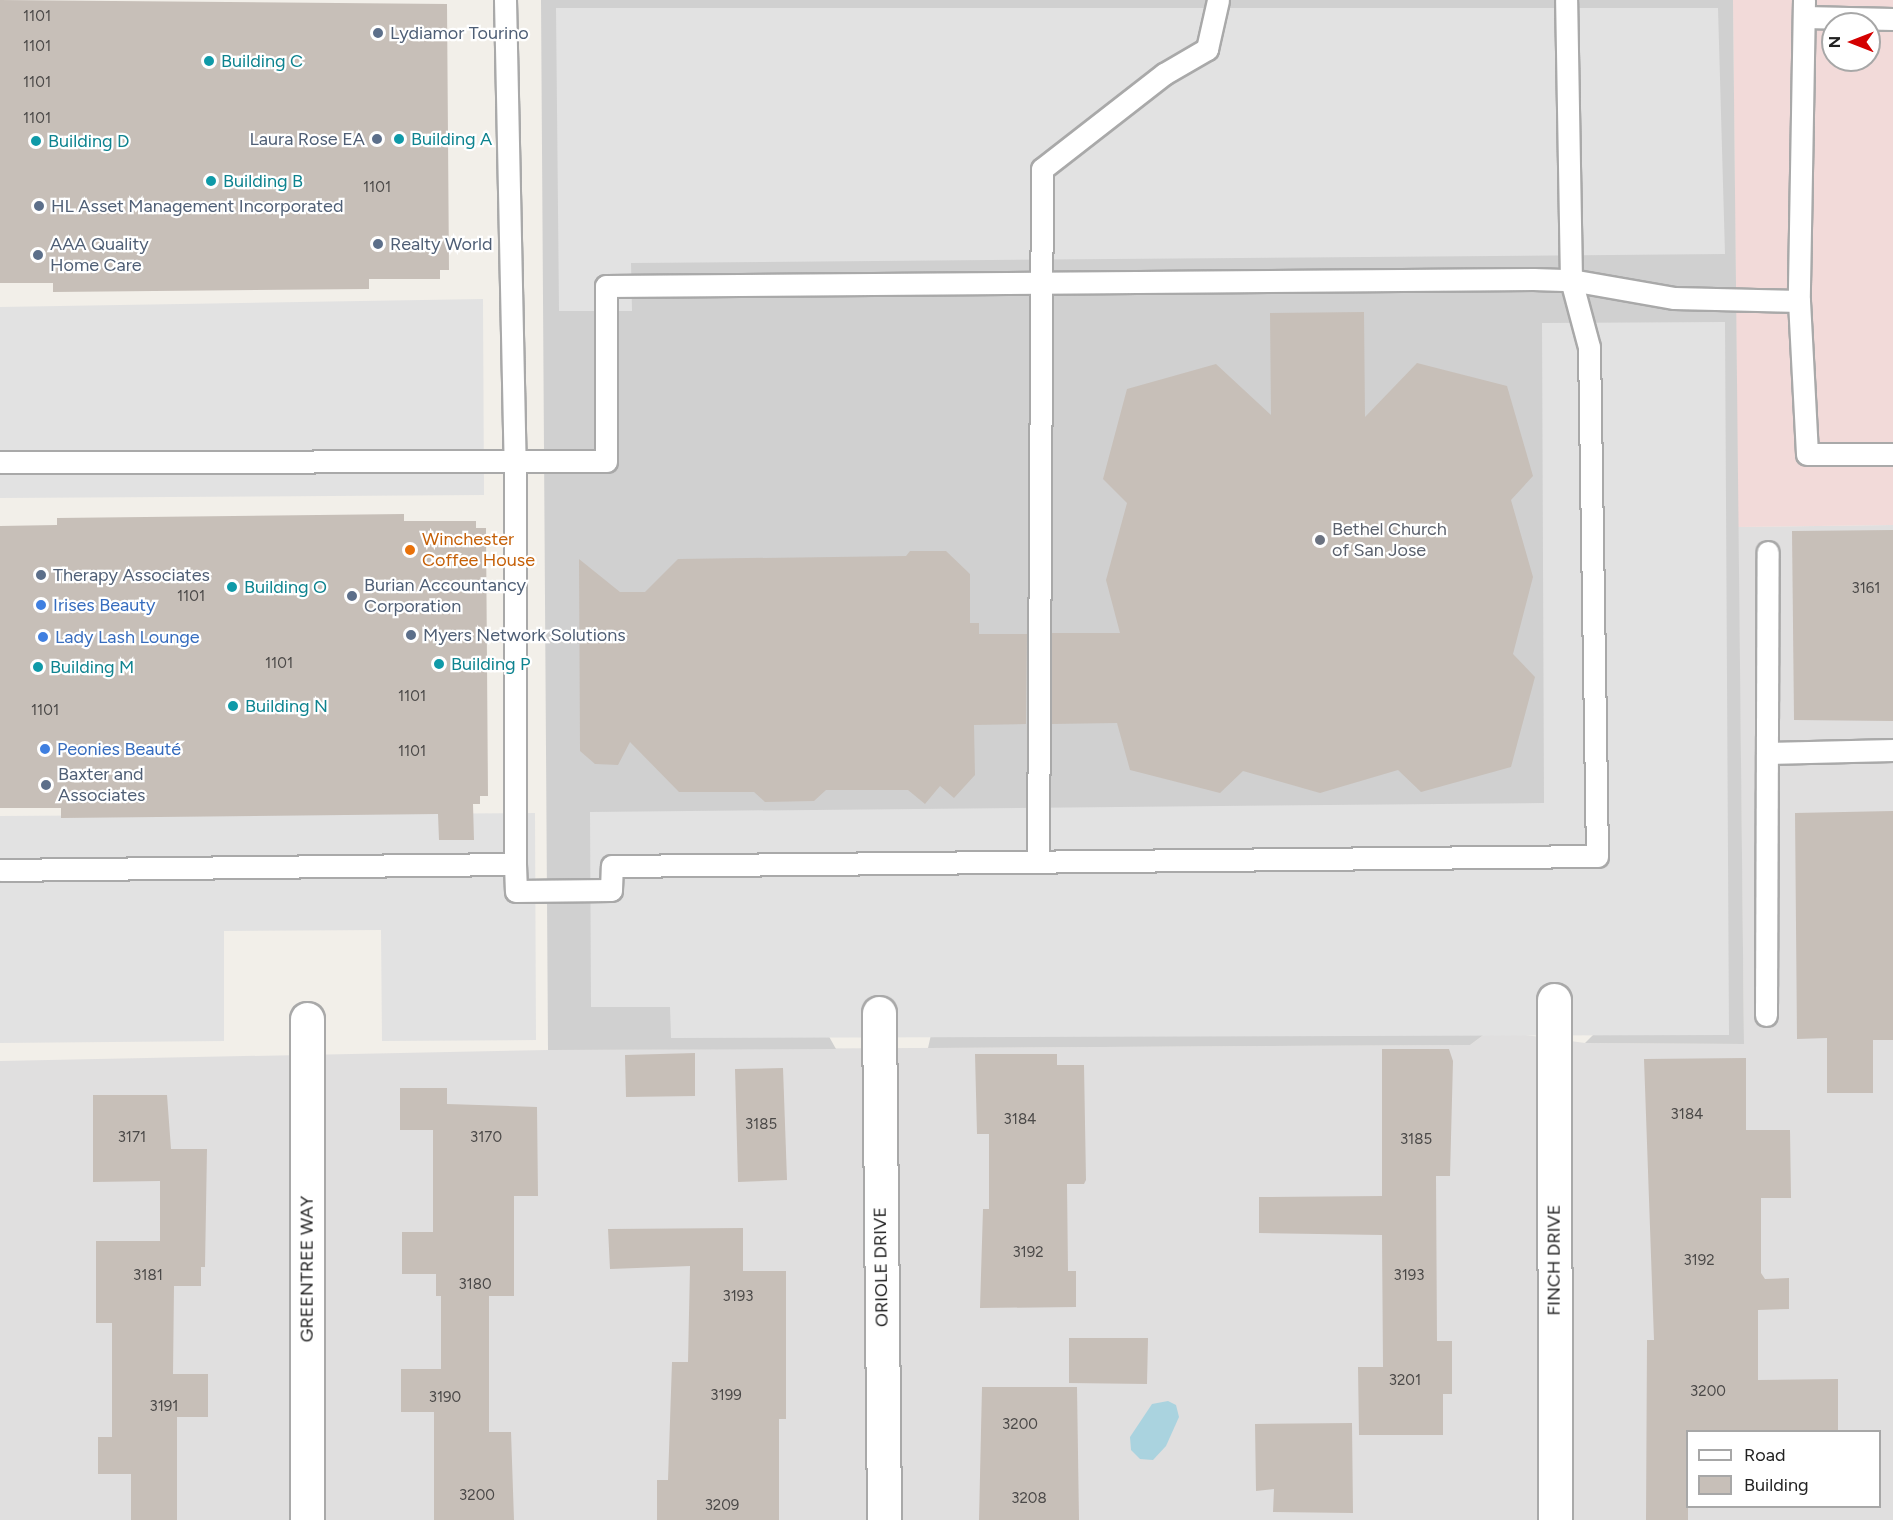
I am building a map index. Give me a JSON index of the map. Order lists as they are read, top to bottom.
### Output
{
  "streets": {
    "street": ["FINCH DRIVE", "ORIOLE DRIVE", "GREENTREE WAY"]
  },
  "places": [
    "Lydiamor Tourino",
    "Building C",
    "Laura Rose EA",
    "Building A",
    "Building D",
    "Building B",
    "HL Asset Management Incorporated",
    "Realty World",
    "AAA Quality Home Care",
    "Bethel Church of San Jose",
    "Winchester Coffee House",
    "Therapy Associates",
    "Building O",
    "Burian Accountancy Corporation",
    "Irises Beauty",
    "Myers Network Solutions",
    "Lady Lash Lounge",
    "Building P",
    "Building M",
    "Building N",
    "Peonies Beauté",
    "Baxter and Associates"
  ],
  "house_numbers": [
    "1101",
    "1101",
    "1101",
    "1101",
    "1101",
    "3161",
    "1101",
    "1101",
    "1101",
    "1101",
    "1101",
    "3184",
    "3184",
    "3185",
    "3171",
    "3170",
    "3185",
    "3192",
    "3192",
    "3181",
    "3193",
    "3180",
    "3193",
    "3201",
    "3200",
    "3199",
    "3190",
    "3191",
    "3200",
    "3200",
    "3208",
    "3209"
  ],
  "legend": ["Road", "Building"],
  "north": "left"
}
